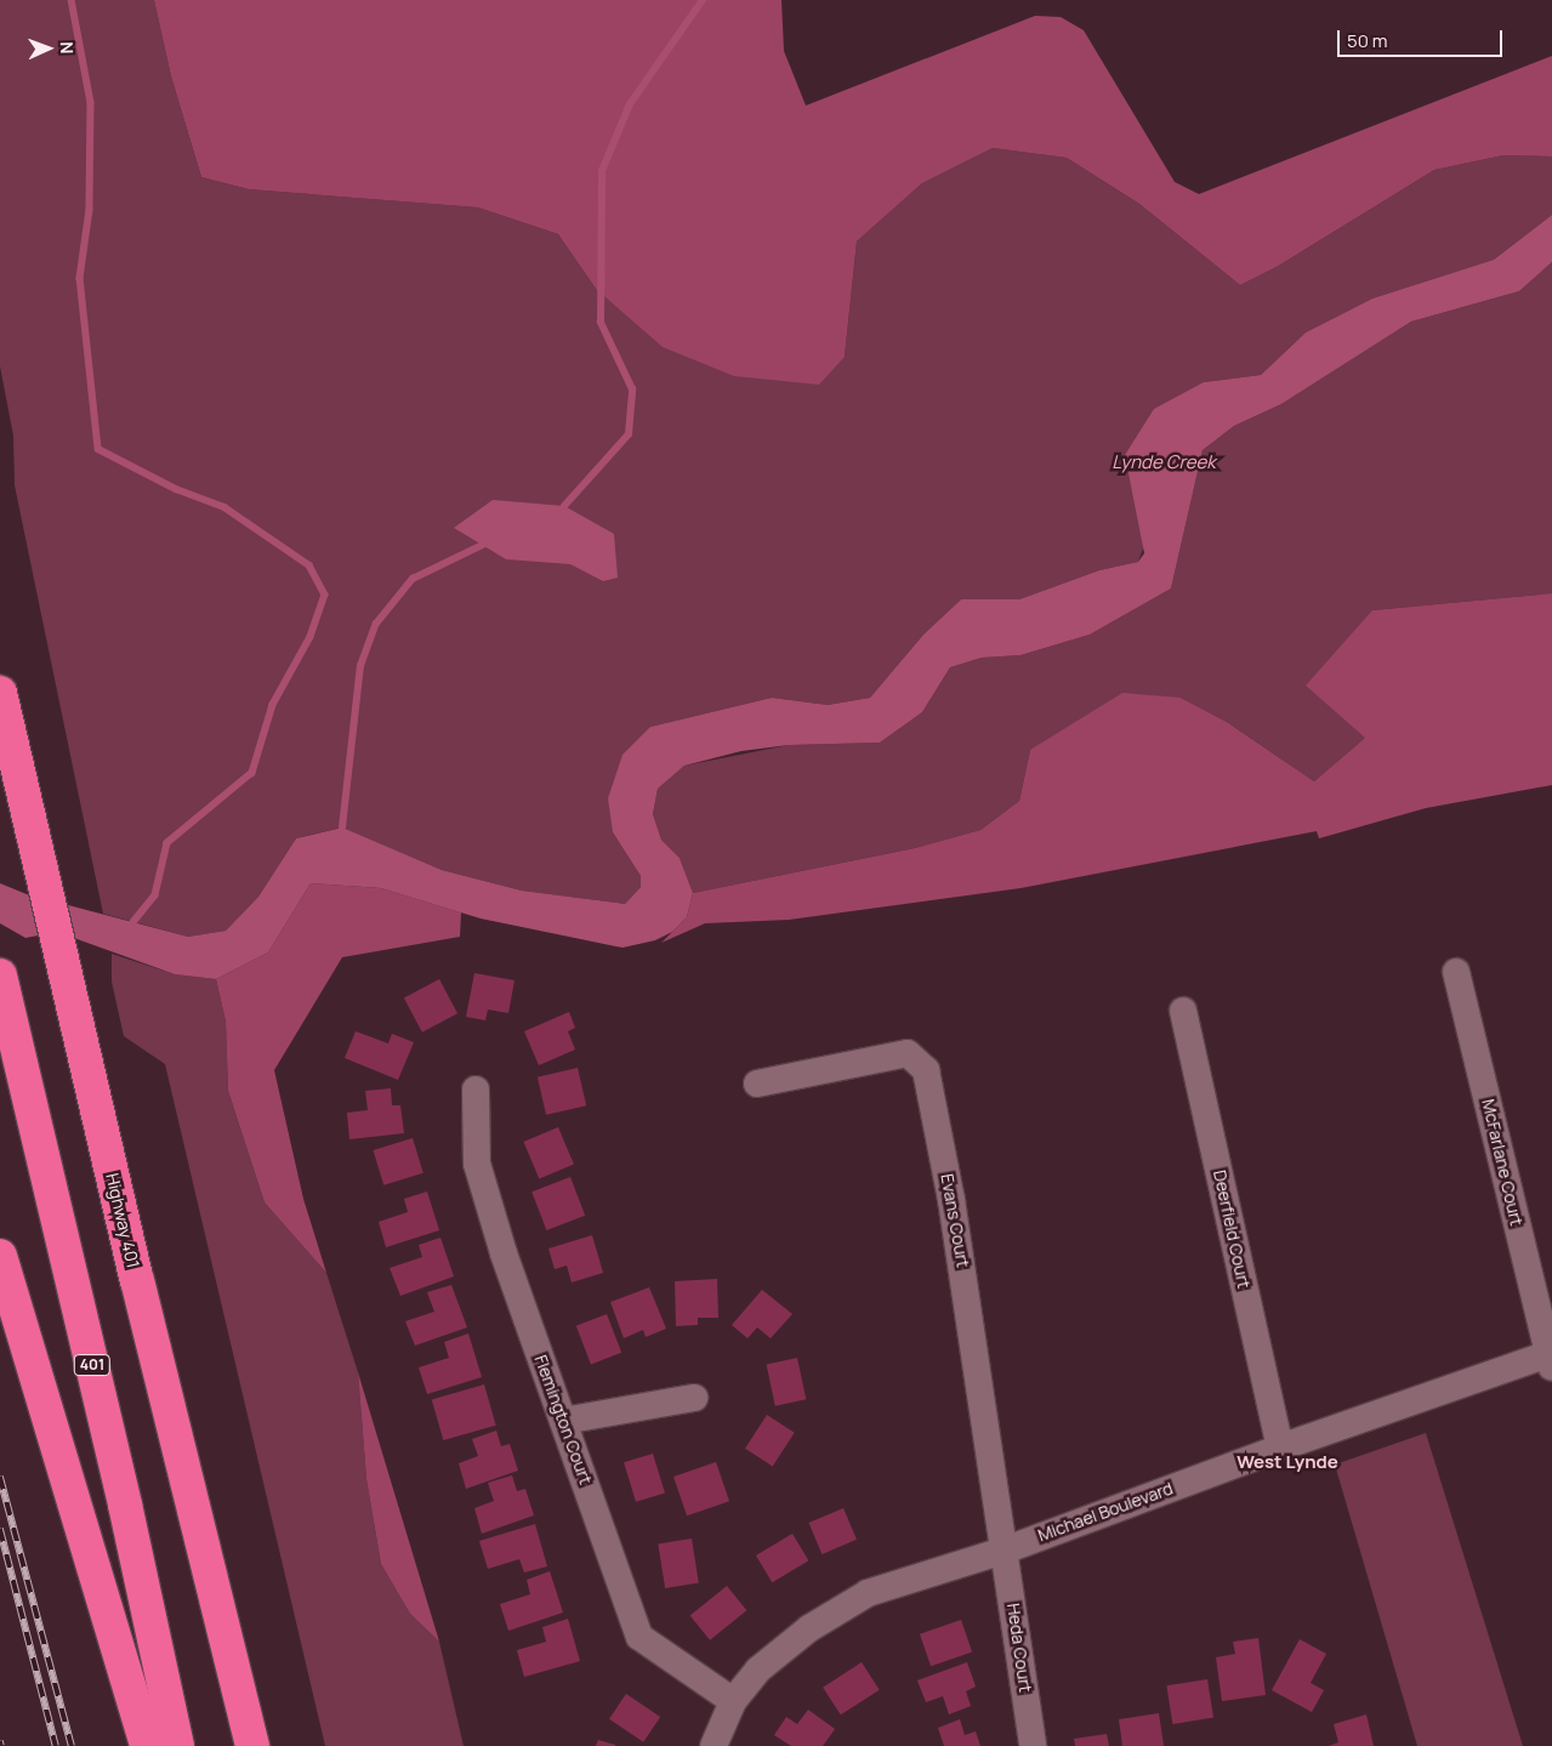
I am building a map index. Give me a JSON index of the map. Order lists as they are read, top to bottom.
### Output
{
  "streets": {
    "highway": ["Highway 401", "401"],
    "street": [
      "McFarlane Court",
      "Evans Court",
      "Deerfield Court",
      "Flemington Court",
      "Michael Boulevard",
      "Heda Court"
    ]
  },
  "crossings": [
    ["McFarlane Court", "Michael Boulevard"],
    ["Evans Court", "Michael Boulevard"],
    ["Evans Court", "Heda Court"],
    ["Deerfield Court", "Michael Boulevard"],
    ["Flemington Court", "Michael Boulevard"],
    ["Michael Boulevard", "Heda Court"]
  ],
  "districts": ["West Lynde"],
  "water": ["Lynde Creek"],
  "scale_bar": "50 m",
  "north": "right"
}
